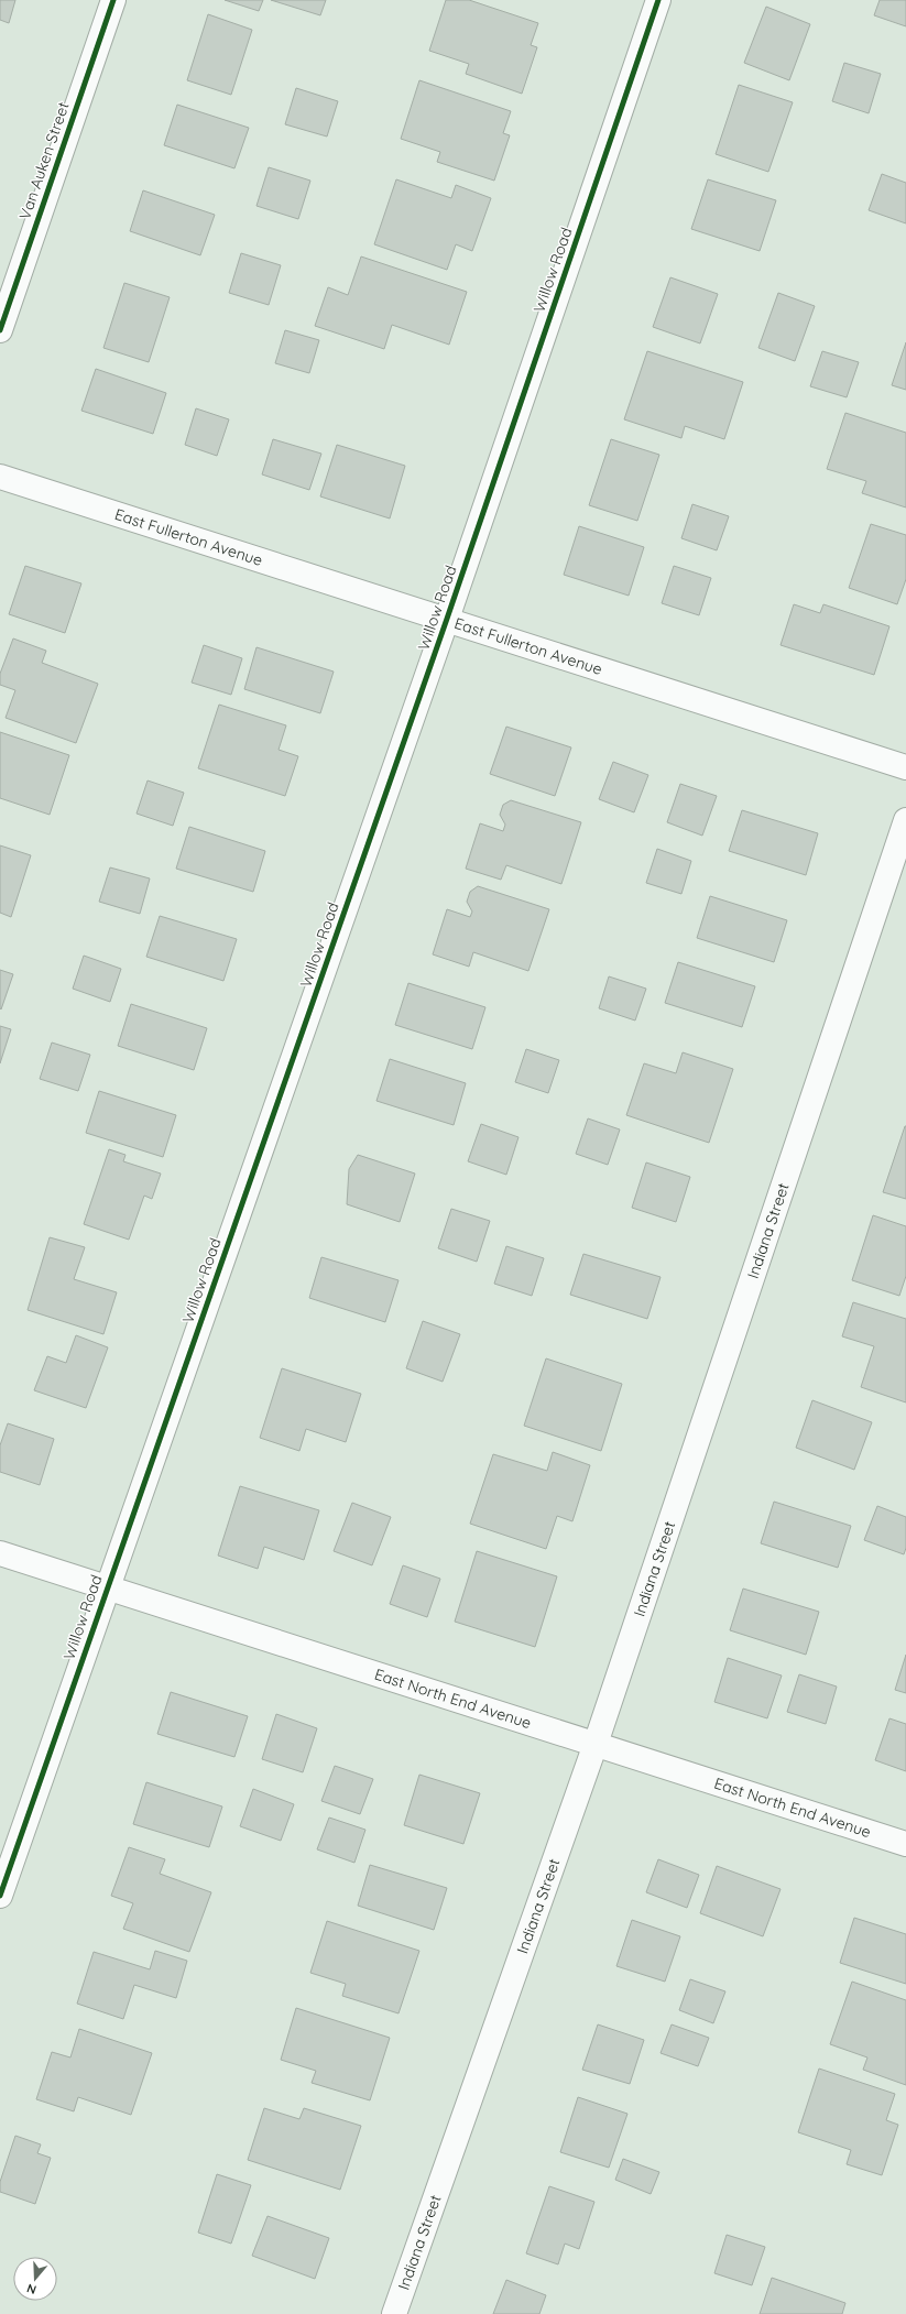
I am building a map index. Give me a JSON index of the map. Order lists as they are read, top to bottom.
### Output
{
  "streets": {
    "street": [
      "Van Auken Street",
      "Willow Road",
      "East Fullerton Avenue",
      "Indiana Street",
      "East North End Avenue"
    ]
  },
  "crossings": [
    ["Willow Road", "East Fullerton Avenue"],
    ["Willow Road", "East North End Avenue"],
    ["Indiana Street", "East North End Avenue"]
  ],
  "north": "bottom"
}
